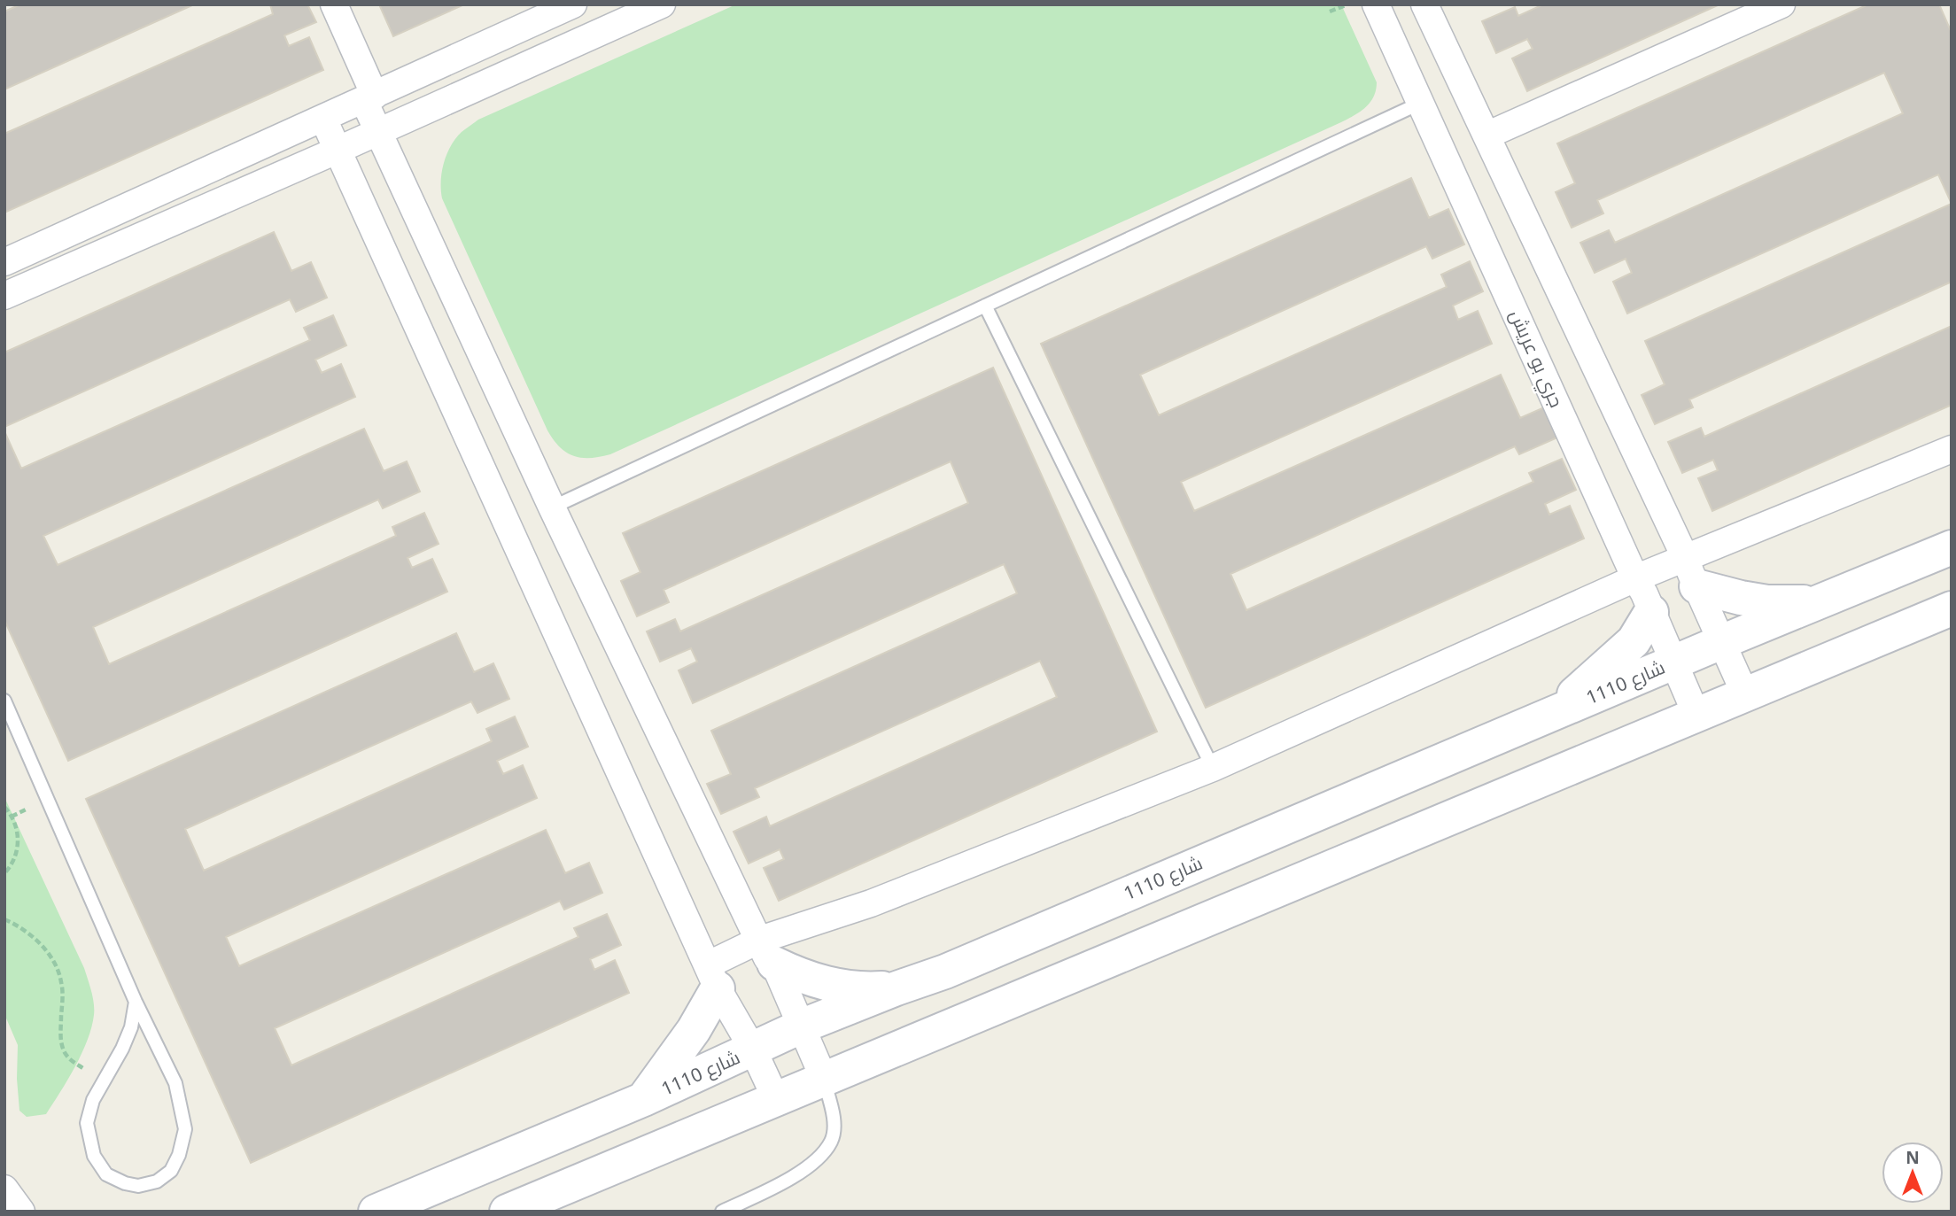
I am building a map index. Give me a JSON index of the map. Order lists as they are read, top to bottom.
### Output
{
  "streets": {
    "street": ["جري بو عريش", "شارع 1110"]
  },
  "crossings": [
    ["جري بو عريش", "شارع 1110"]
  ],
  "north": "top"
}
